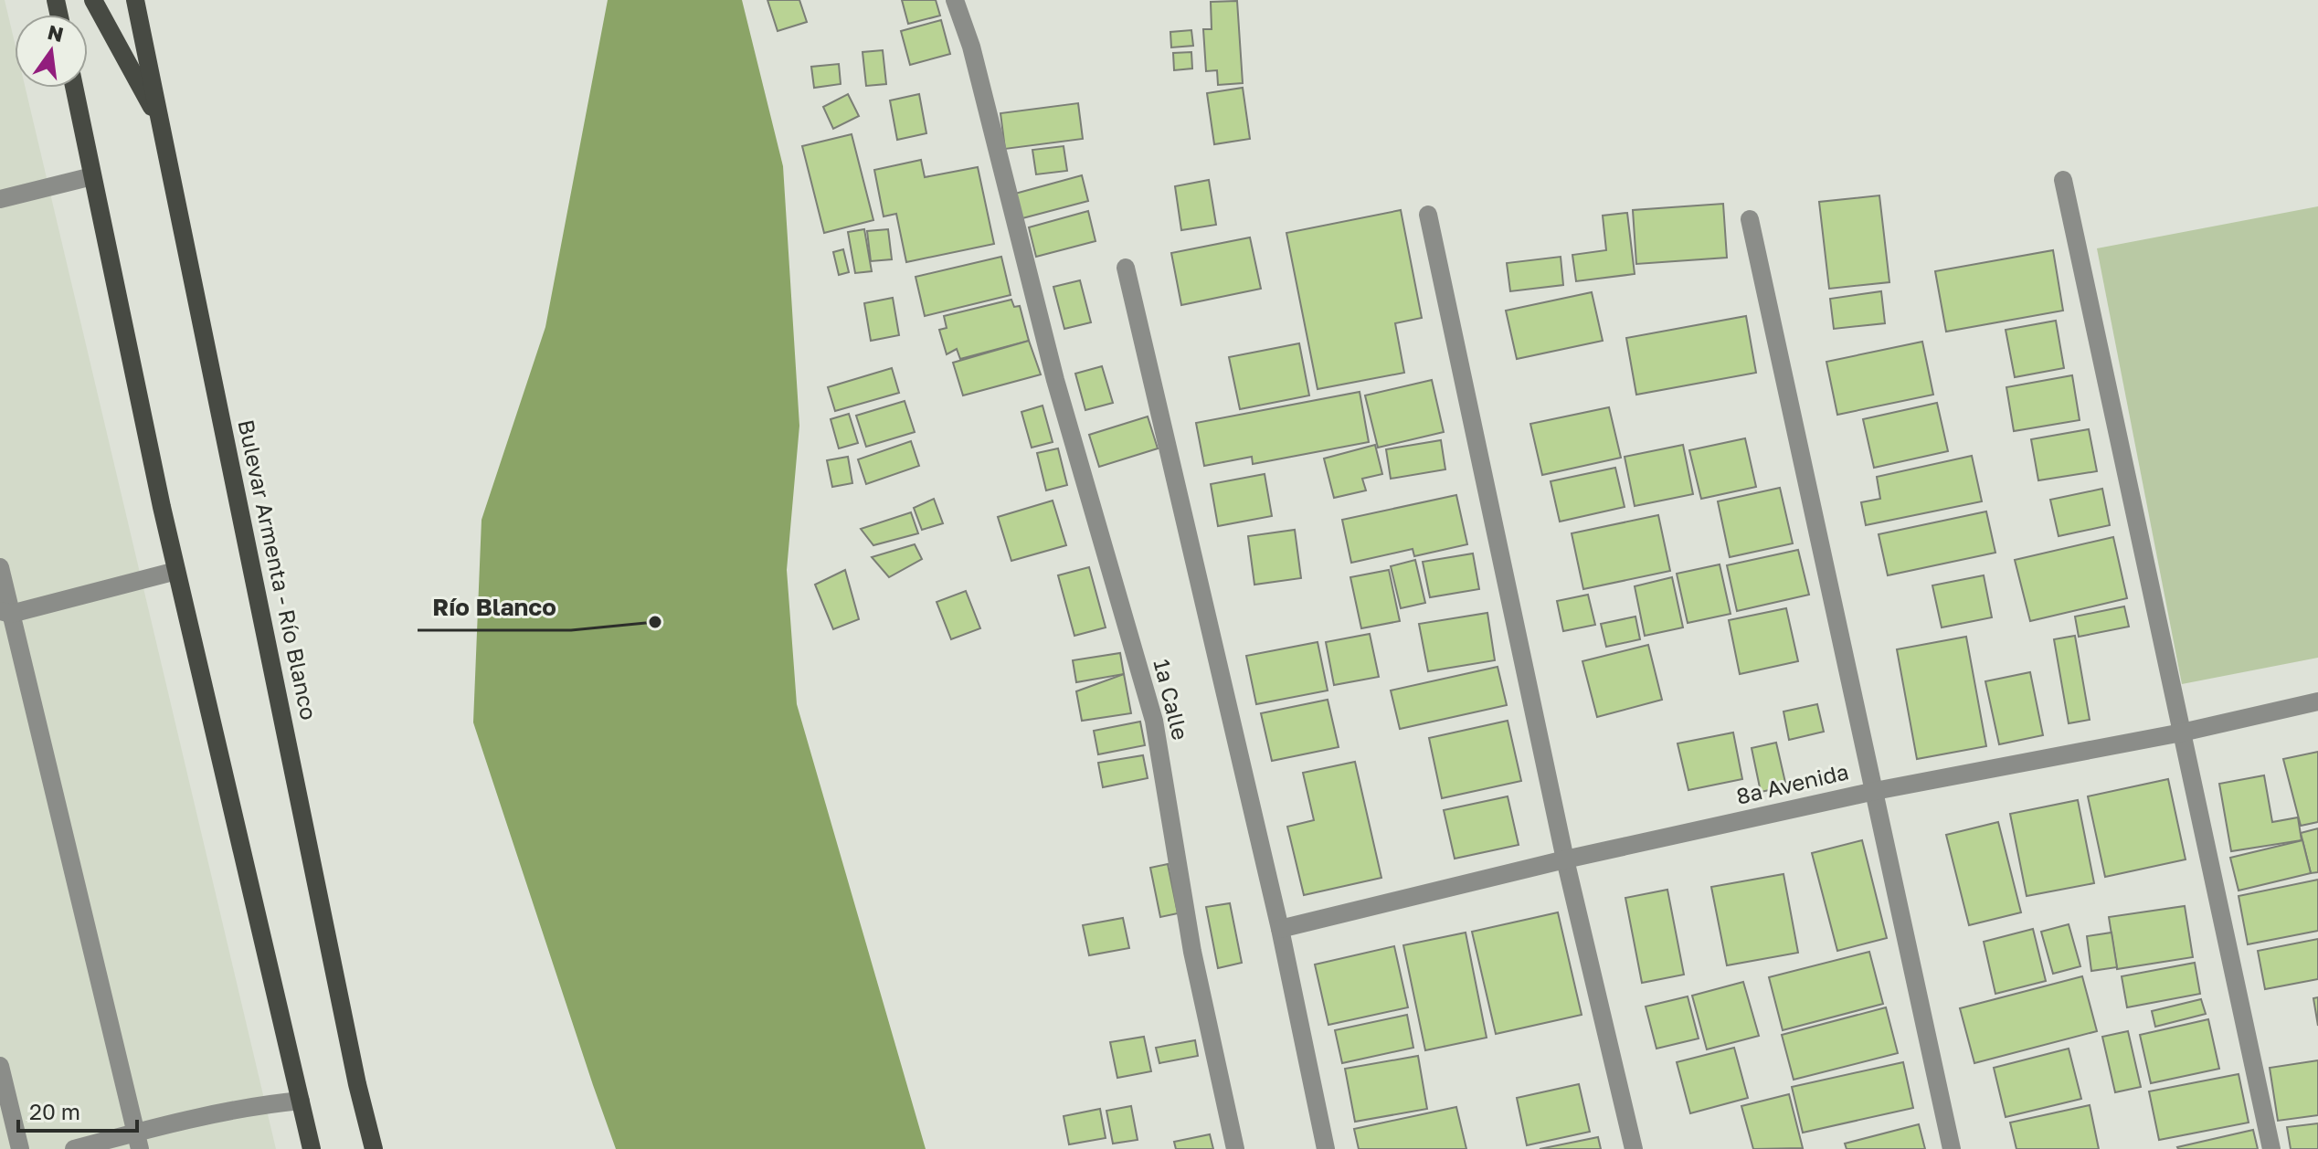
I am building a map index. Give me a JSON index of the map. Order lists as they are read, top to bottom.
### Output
{
  "streets": {
    "main road": ["Bulevar Armenta - Río Blanco"],
    "street": ["1a Calle", "8a Avenida"]
  },
  "places": ["Río Blanco"],
  "scale_bar": "20 m",
  "north": "top"
}
